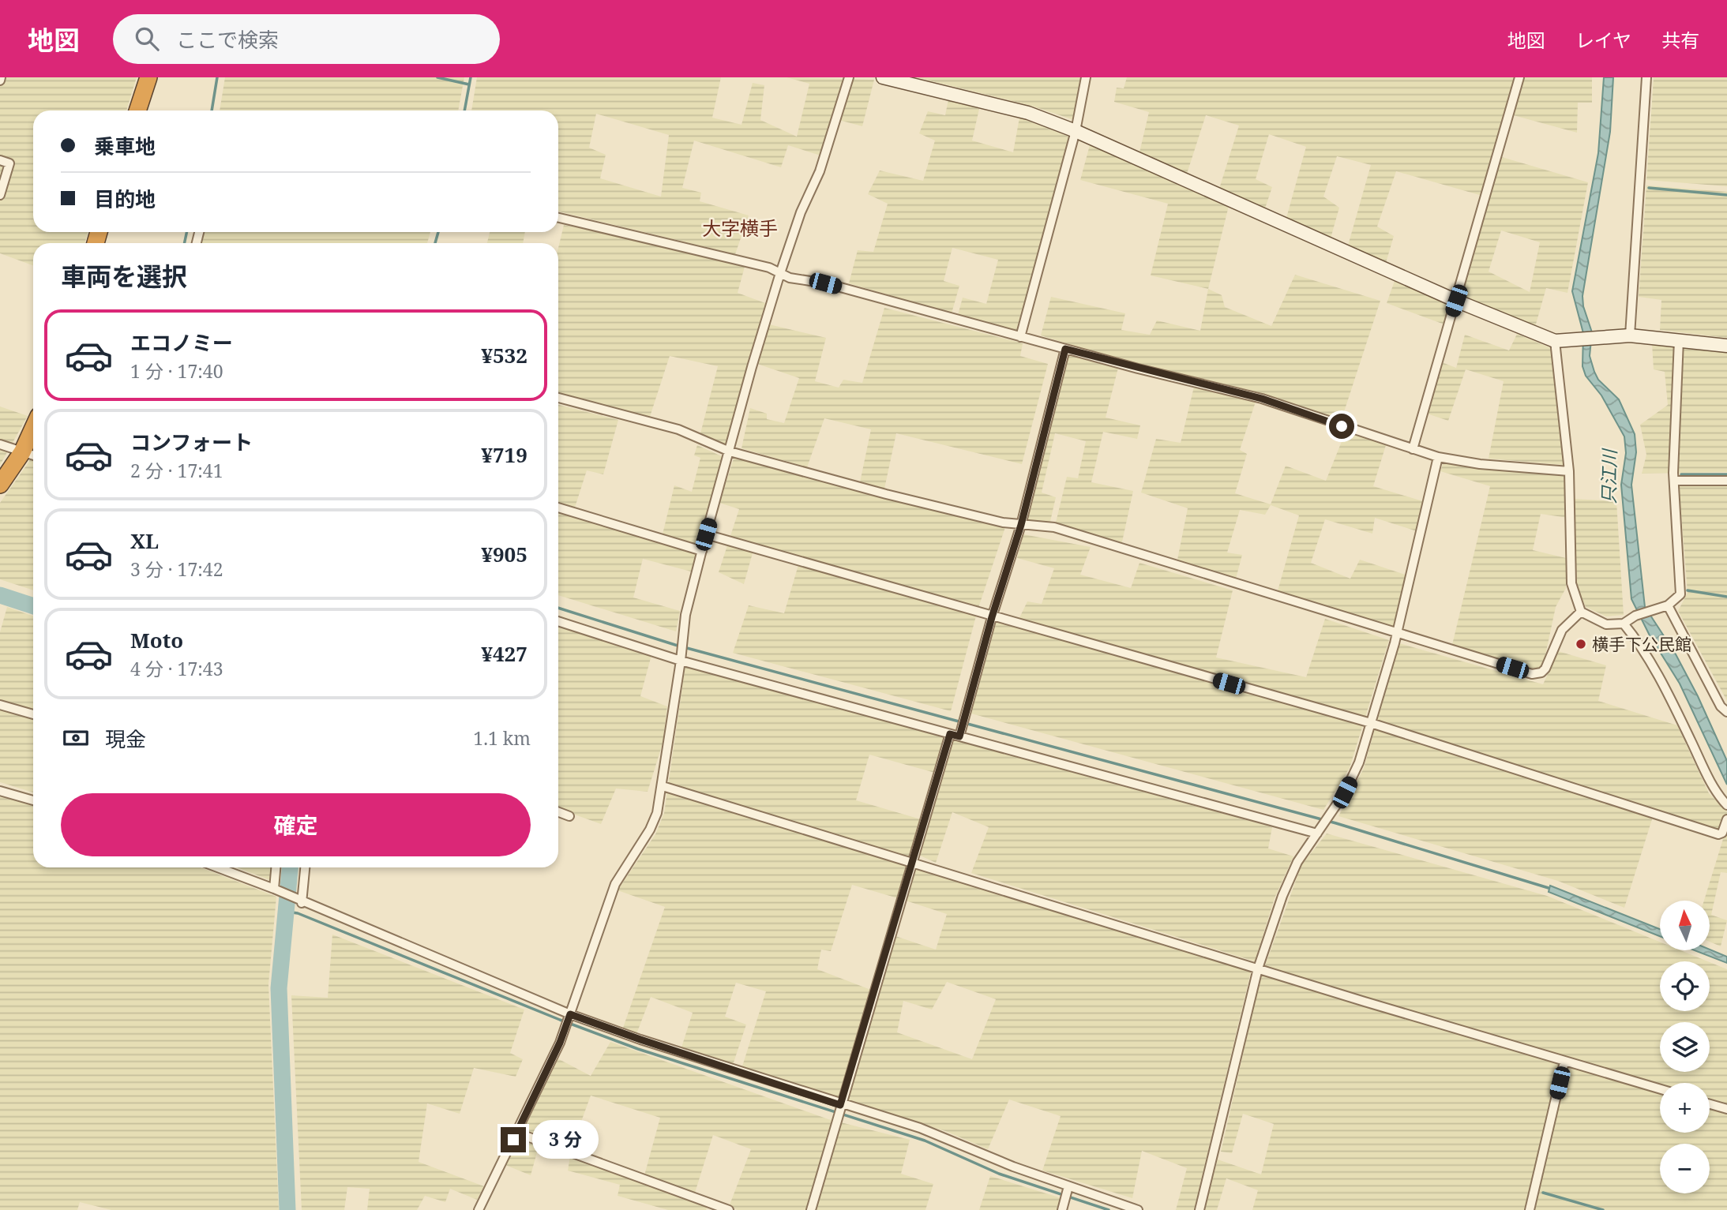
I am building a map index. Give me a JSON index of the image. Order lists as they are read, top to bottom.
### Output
{
  "districts": ["大字横手"],
  "water": ["只江川"],
  "places": ["横手下公民館"],
  "north": "top",
  "page": {
    "header": "地図",
    "search": "ここで検索",
    "nav": ["地図", "レイヤ", "共有"],
    "banner": ["乗車地", "目的地"],
    "heading": "車両を選択",
    "list": [
      {
        "name": "エコノミー",
        "note": "1 分 · 17:40",
        "value": "¥532"
      },
      {
        "name": "コンフォート",
        "note": "2 分 · 17:41",
        "value": "¥719"
      },
      {
        "name": "XL",
        "note": "3 分 · 17:42",
        "value": "¥905"
      },
      {
        "name": "Moto",
        "note": "4 分 · 17:43",
        "value": "¥427"
      }
    ],
    "pay": ["現金", "1.1 km"],
    "buttons": "確定",
    "map_buttons": ["+", "−"],
    "bubble": "3 分"
  }
}
